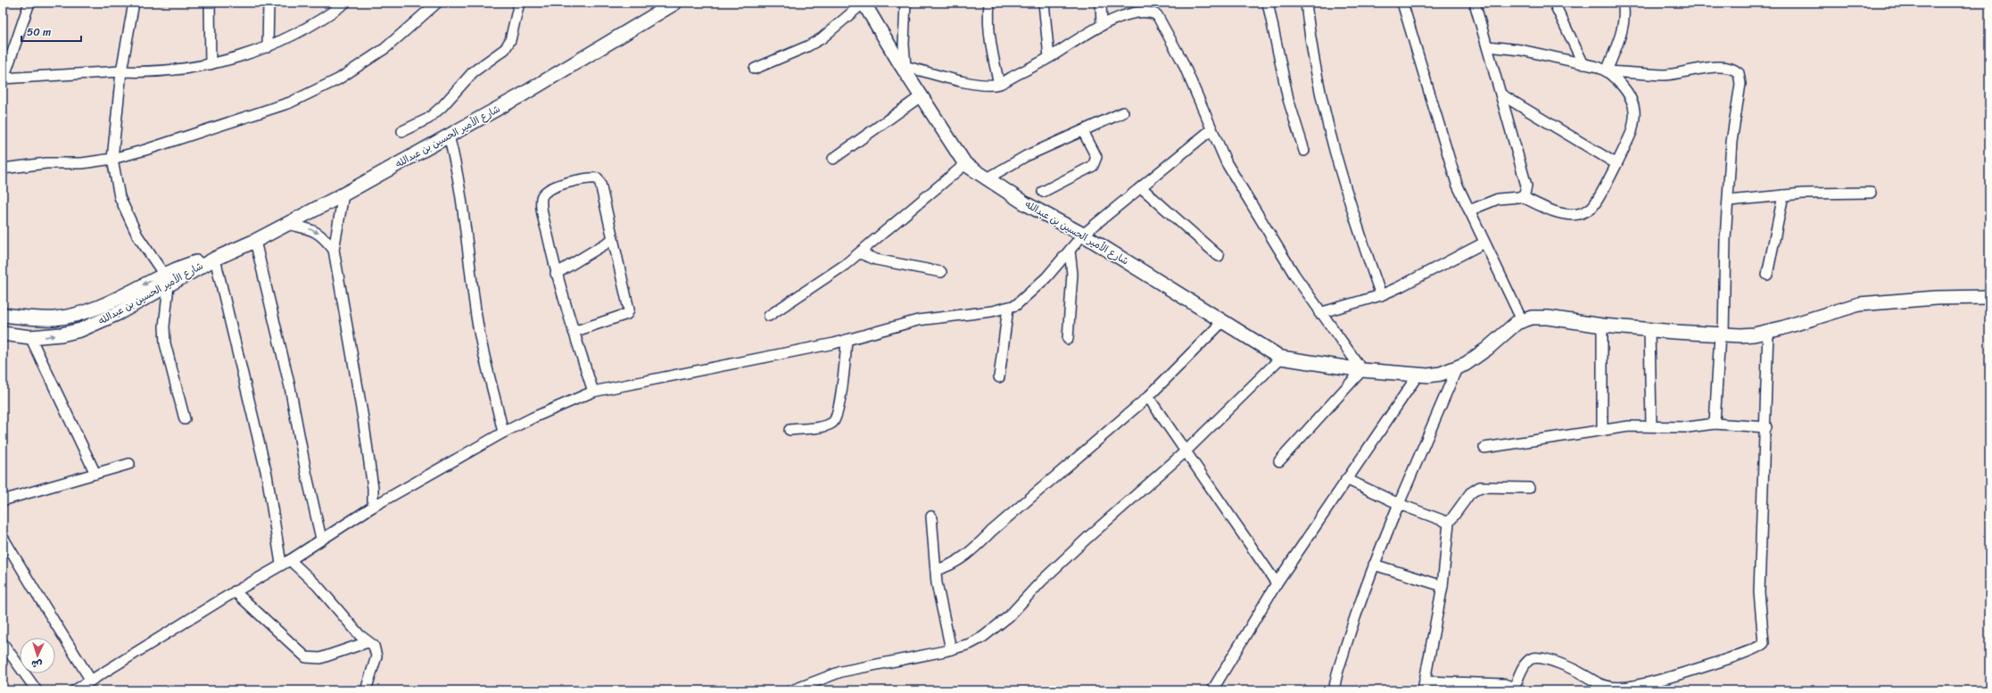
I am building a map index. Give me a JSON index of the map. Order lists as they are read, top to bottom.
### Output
{
  "streets": {
    "street": ["شارع الأمير الحسين بن عبدالله"]
  },
  "scale_bar": "50 m",
  "north": "bottom"
}
